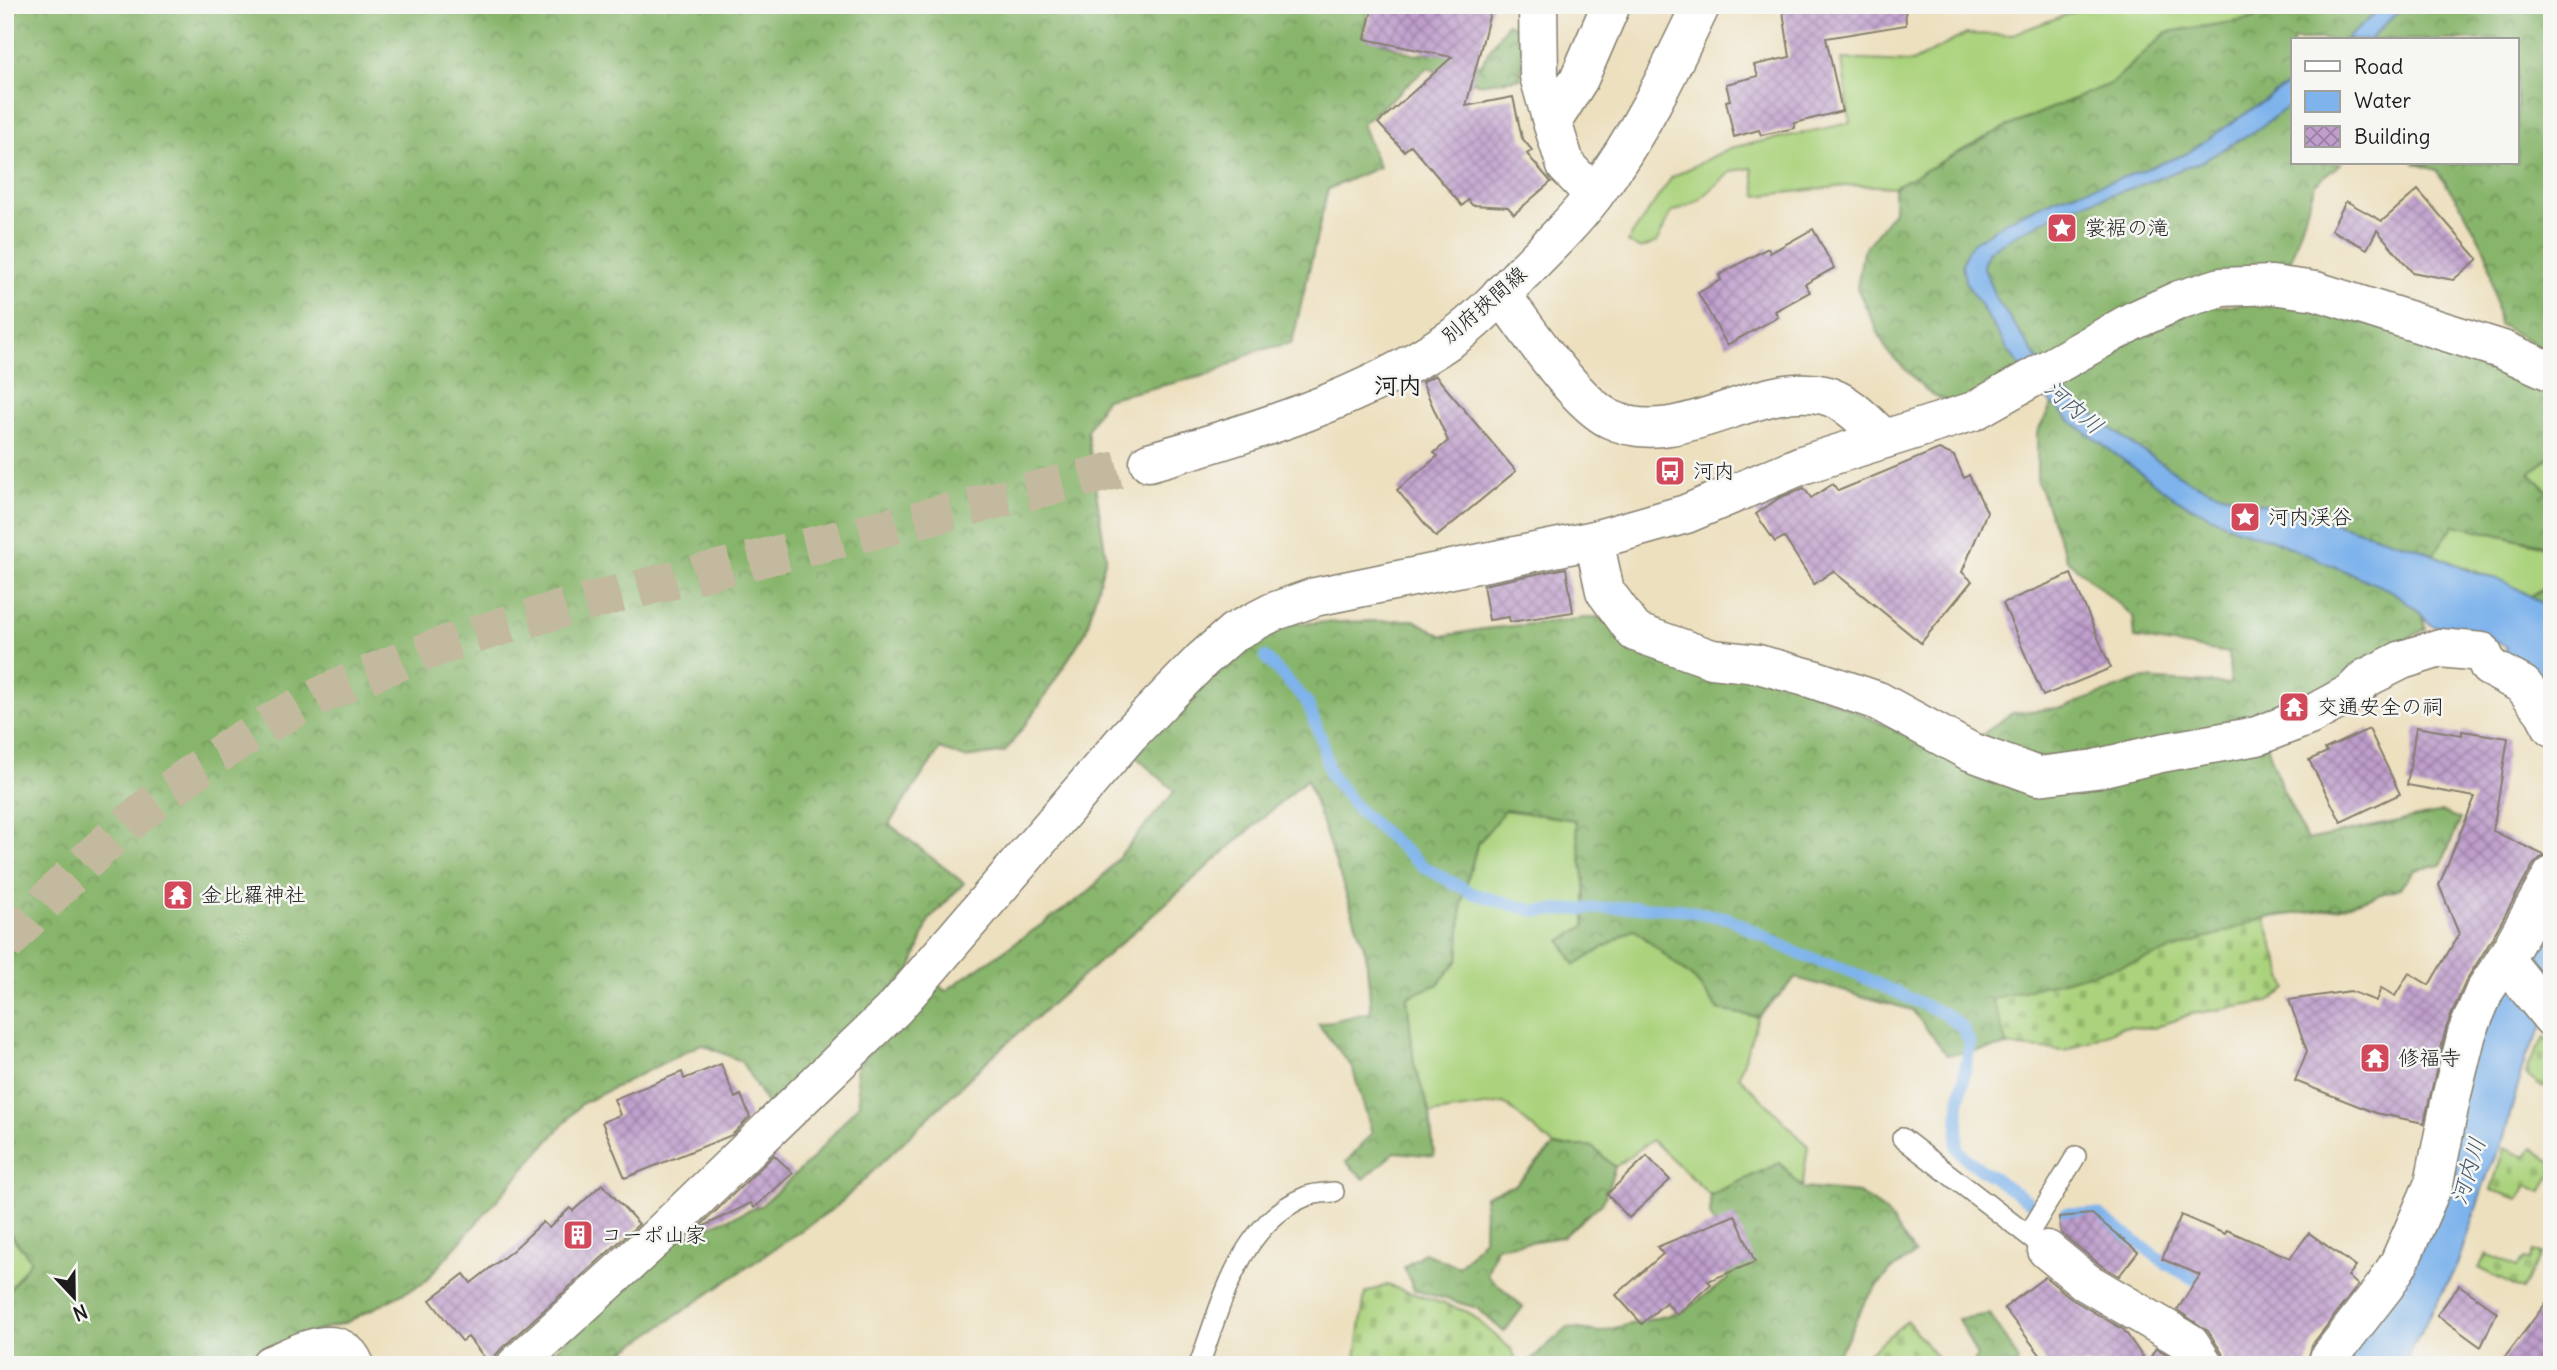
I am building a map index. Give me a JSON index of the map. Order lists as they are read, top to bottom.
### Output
{
  "streets": {
    "street": ["別府挾間線"]
  },
  "districts": ["河内"],
  "water": ["河内川"],
  "places": {
    "place": ["裳裾の滝", "河内渓谷"],
    "bus stop": ["河内"],
    "temple": ["交通安全の祠", "金比羅神社", "修福寺"],
    "building": ["コーポ山家"]
  },
  "legend": ["Road", "Water", "Building"],
  "north": "bottom"
}
